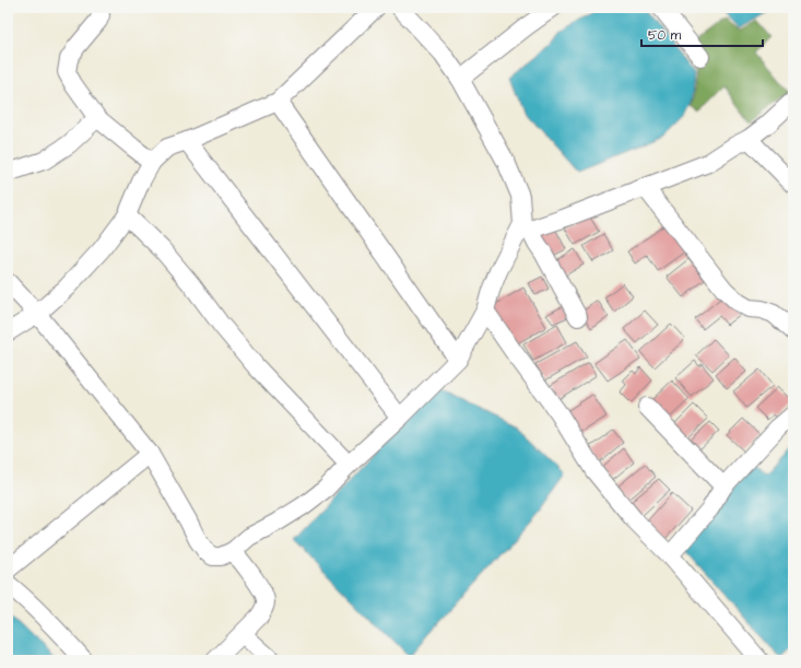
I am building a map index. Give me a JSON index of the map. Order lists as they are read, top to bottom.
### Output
{
  "scale_bar": "50 m"
}
